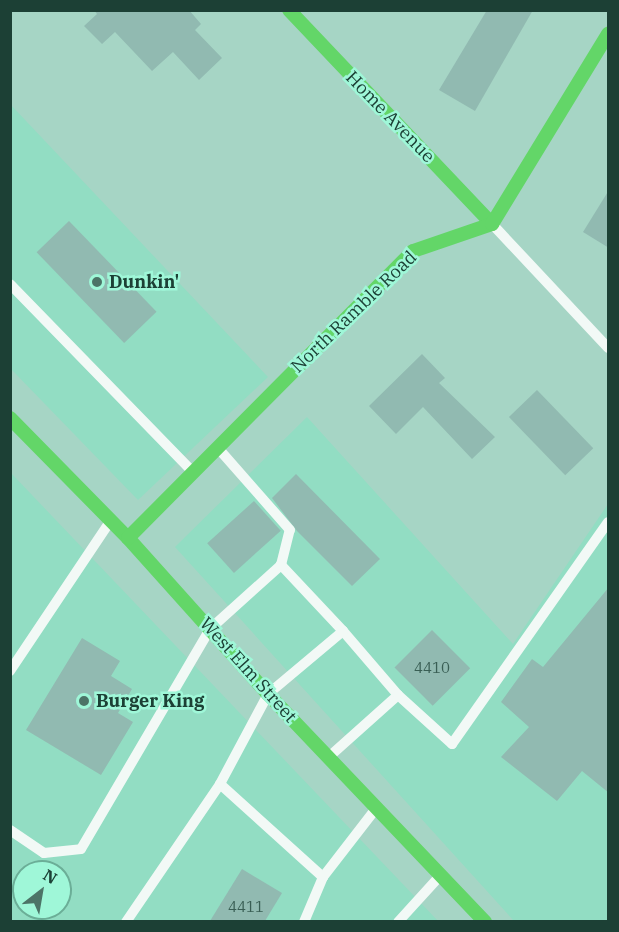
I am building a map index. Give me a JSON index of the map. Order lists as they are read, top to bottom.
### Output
{
  "streets": {
    "street": ["Home Avenue", "North Ramble Road", "West Elm Street"]
  },
  "crossings": [
    ["Home Avenue", "North Ramble Road"],
    ["North Ramble Road", "West Elm Street"]
  ],
  "places": ["Dunkin'", "Burger King"],
  "house_numbers": ["4410", "4411"],
  "north": "top right"
}
